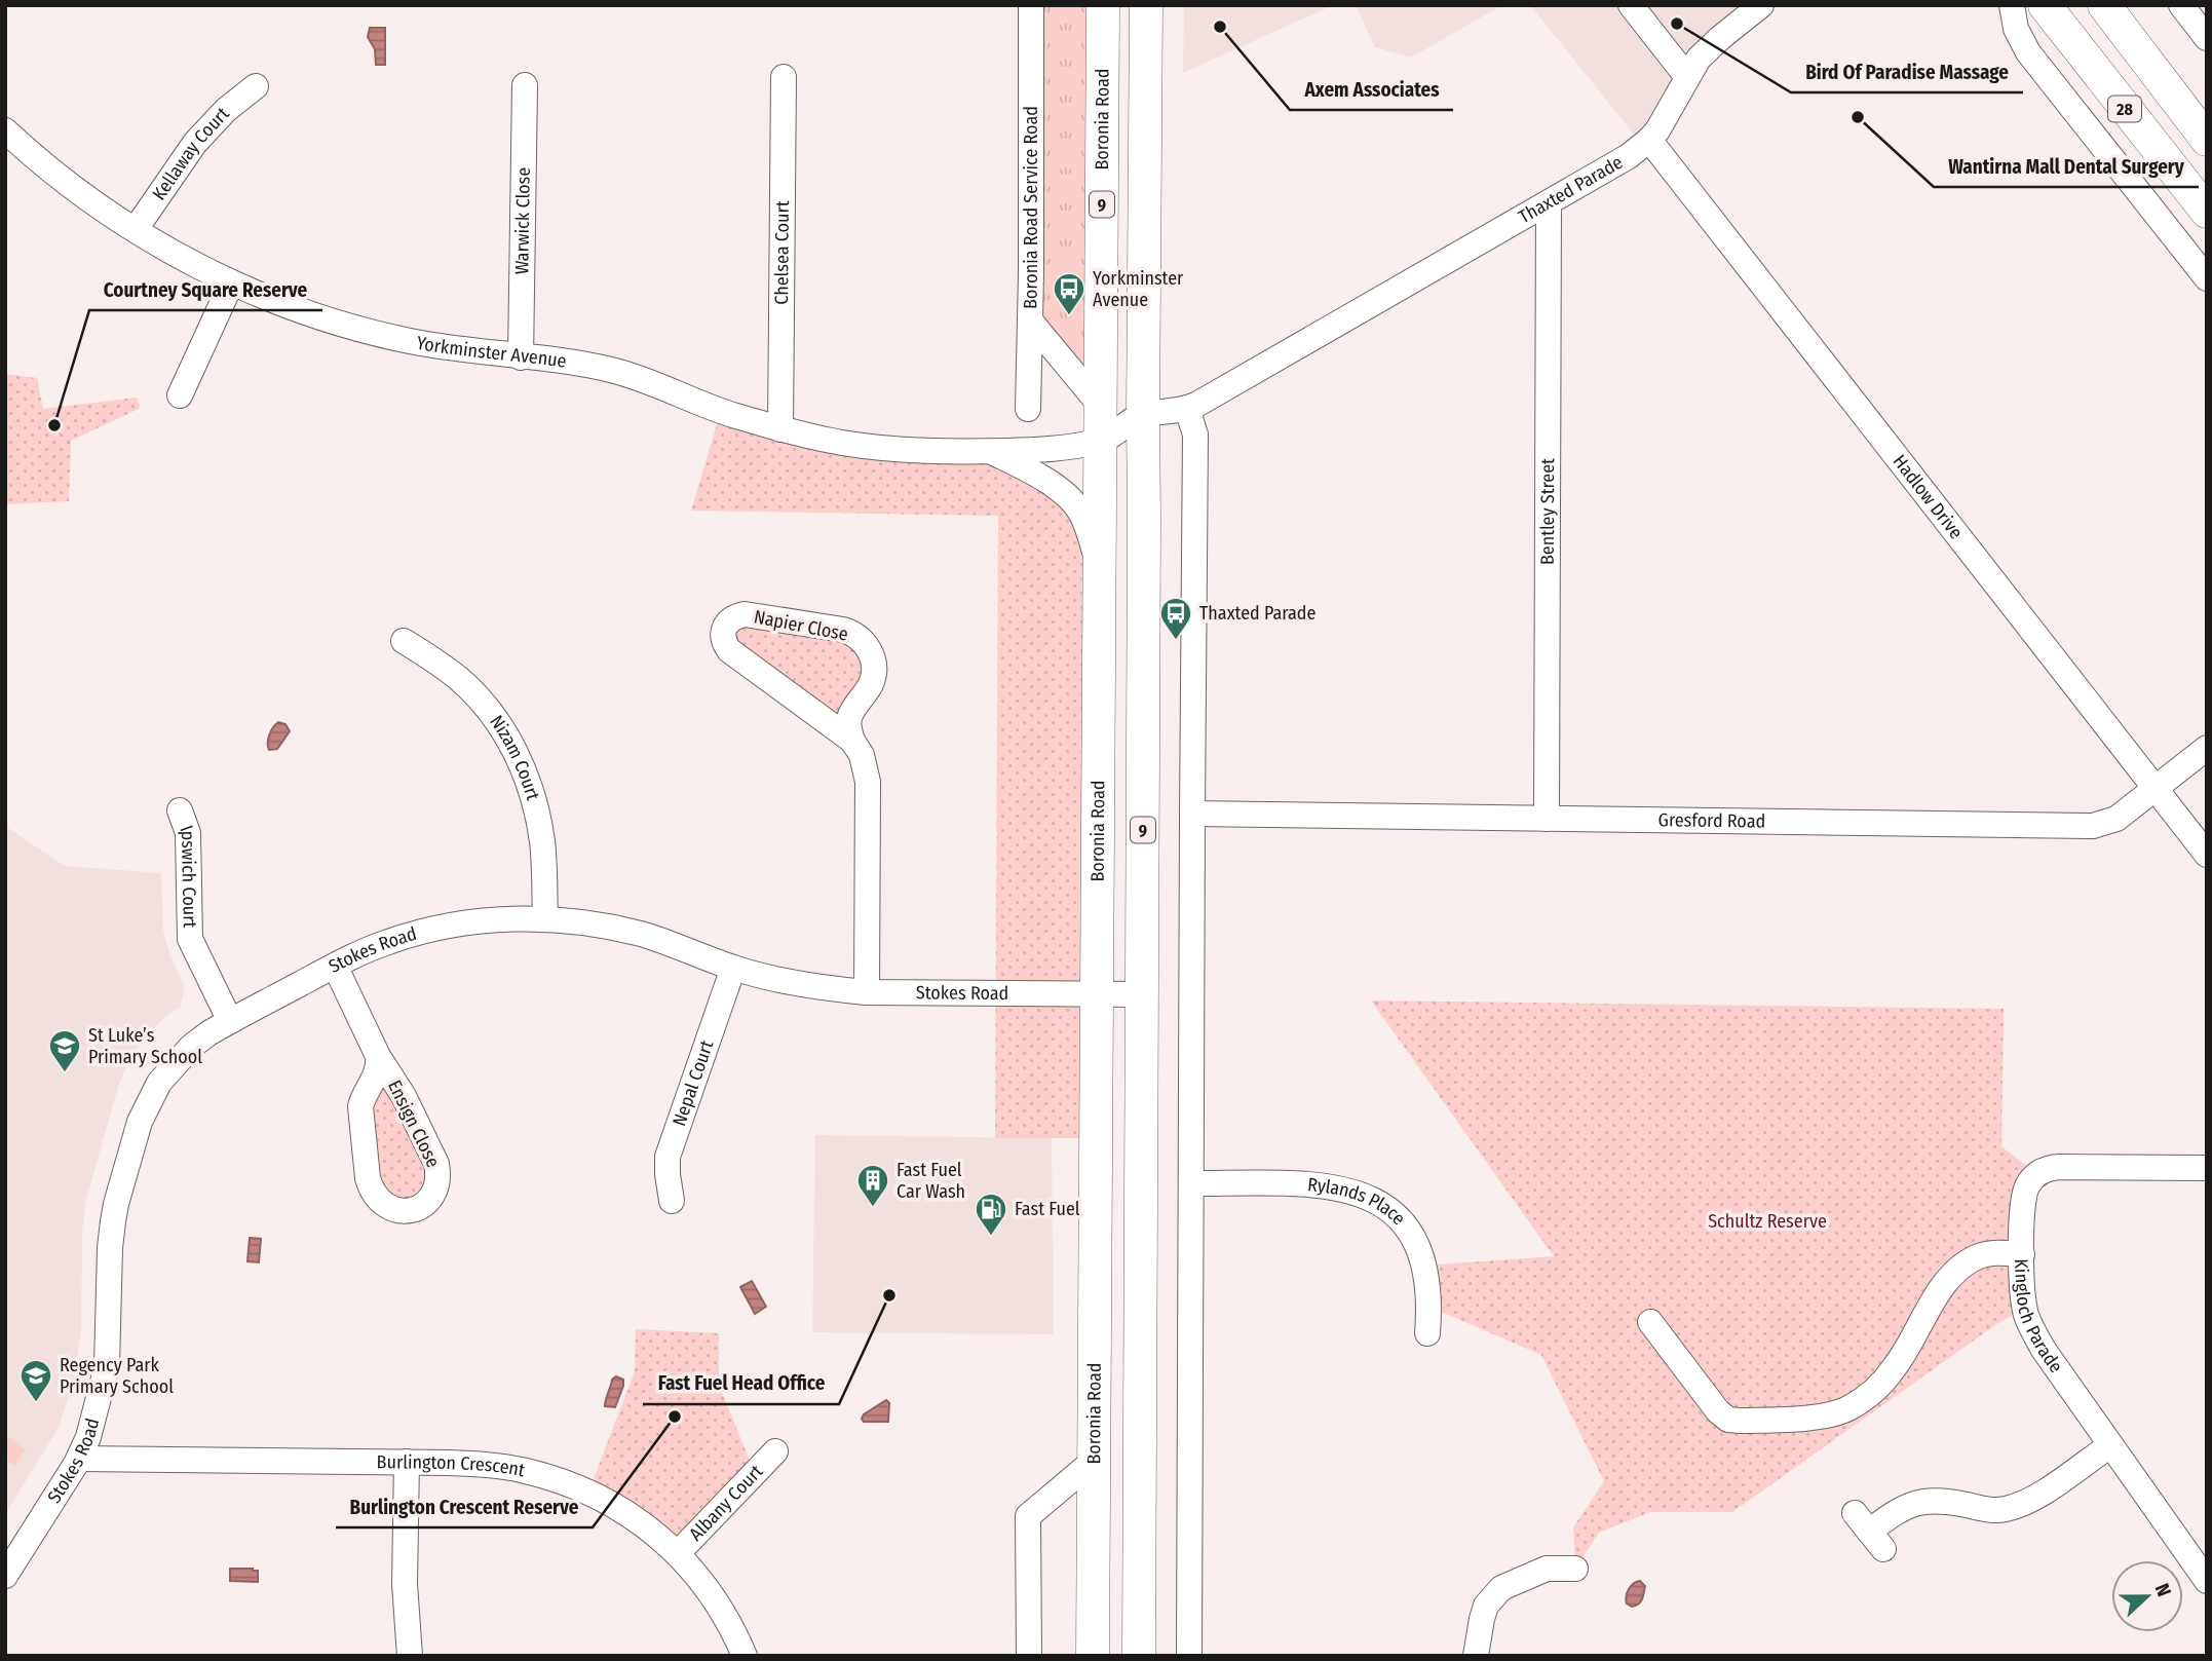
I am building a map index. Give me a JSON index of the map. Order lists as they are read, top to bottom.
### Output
{
  "streets": {
    "main road": ["28", "Boronia Road", "9"],
    "street": [
      "Kellaway Court",
      "Thaxted Parade",
      "Boronia Road Service Road",
      "Warwick Close",
      "Chelsea Court",
      "Yorkminster Avenue",
      "Hadlow Drive",
      "Bentley Street",
      "Napier Close",
      "Nizam Court",
      "Gresford Road",
      "Ipswich Court",
      "Stokes Road",
      "Nepal Court",
      "Ensign Close",
      "Rylands Place",
      "Kingloch Parade",
      "Burlington Crescent",
      "Albany Court"
    ]
  },
  "crossings": [
    ["Boronia Road", "Yorkminster Avenue"],
    ["Boronia Road", "Stokes Road"],
    ["Kellaway Court", "Yorkminster Avenue"],
    ["Thaxted Parade", "9"],
    ["Thaxted Parade", "Yorkminster Avenue"],
    ["Thaxted Parade", "Hadlow Drive"],
    ["Thaxted Parade", "Bentley Street"],
    ["9", "Yorkminster Avenue"],
    ["9", "Stokes Road"],
    ["Warwick Close", "Yorkminster Avenue"],
    ["Chelsea Court", "Yorkminster Avenue"],
    ["Hadlow Drive", "Gresford Road"],
    ["Bentley Street", "Gresford Road"],
    ["Napier Close", "Stokes Road"],
    ["Nizam Court", "Stokes Road"],
    ["Ipswich Court", "Stokes Road"],
    ["Stokes Road", "Nepal Court"],
    ["Stokes Road", "Ensign Close"],
    ["Stokes Road", "Burlington Crescent"],
    ["Burlington Crescent", "Albany Court"]
  ],
  "parks": ["Schultz Reserve"],
  "places": {
    "other": [
      "Bird Of Paradise Massage",
      "Axem Associates",
      "Wantirna Mall Dental Surgery",
      "Courtney Square Reserve",
      "Fast Fuel Head Office",
      "Burlington Crescent Reserve"
    ],
    "bus stop": ["Yorkminster Avenue", "Thaxted Parade"],
    "school or university": ["St Luke’s Primary School", "Regency Park Primary School"],
    "building": ["Fast Fuel Car Wash"],
    "fuel station": ["Fast Fuel"]
  },
  "north": "right"
}
